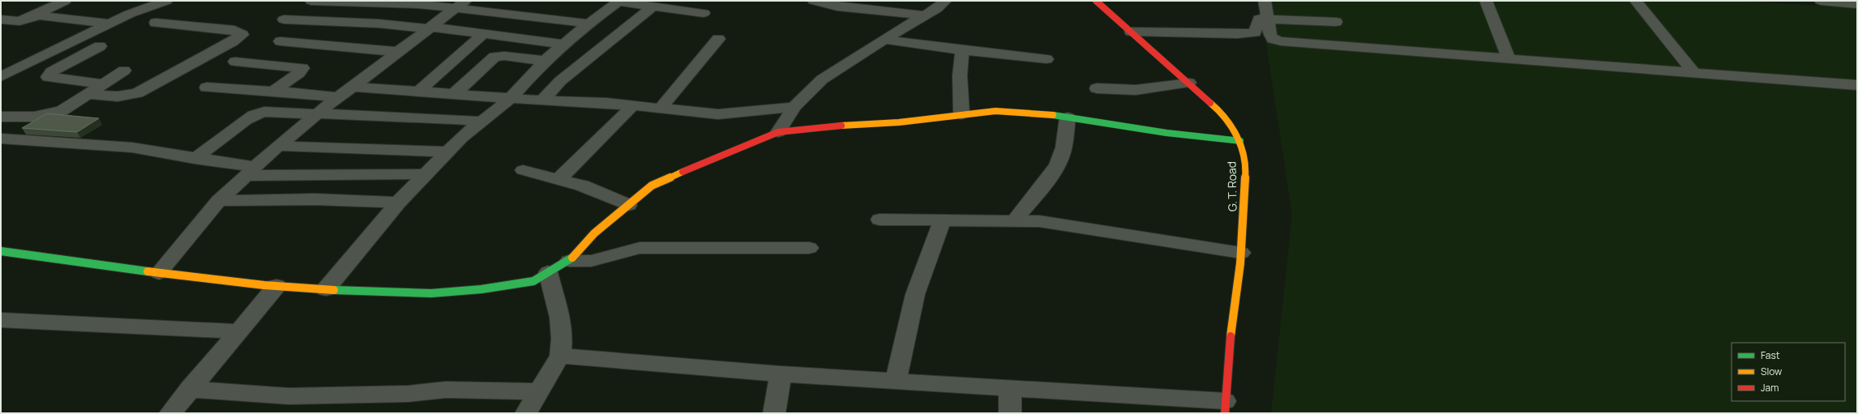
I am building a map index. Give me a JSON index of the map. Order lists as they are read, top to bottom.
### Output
{
  "streets": {
    "street": ["G. T. Road"]
  },
  "legend": ["Fast", "Slow", "Jam"]
}
